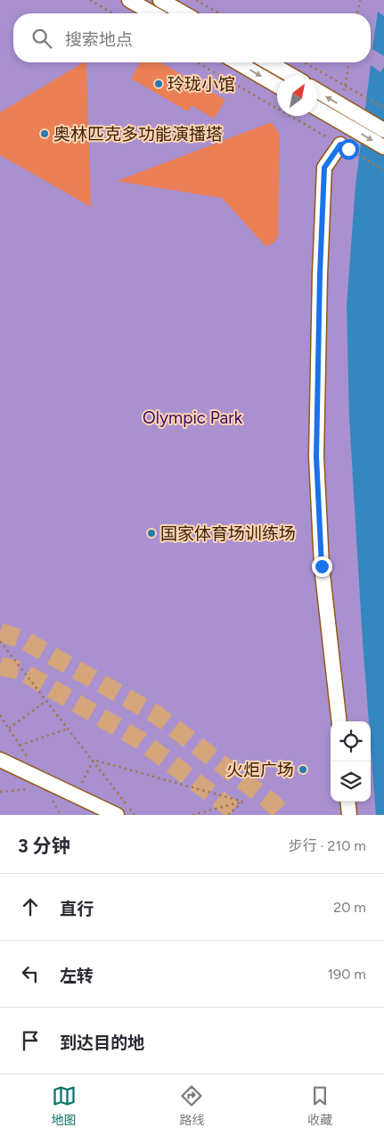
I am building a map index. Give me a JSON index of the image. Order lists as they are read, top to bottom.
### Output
{
  "parks": ["Olympic Park"],
  "places": [
    "玲珑小馆",
    "奥林匹克多功能演播塔",
    "国家体育场训练场",
    "火炬广场"
  ],
  "north": "top right",
  "page": {
    "search": "搜索地点",
    "heading": ["3 分钟", "步行 · 210 m"],
    "list": [
      ["直行", "20 m"],
      ["左转", "190 m"],
      "到达目的地"
    ],
    "nav": ["地图", "路线", "收藏"]
  }
}
